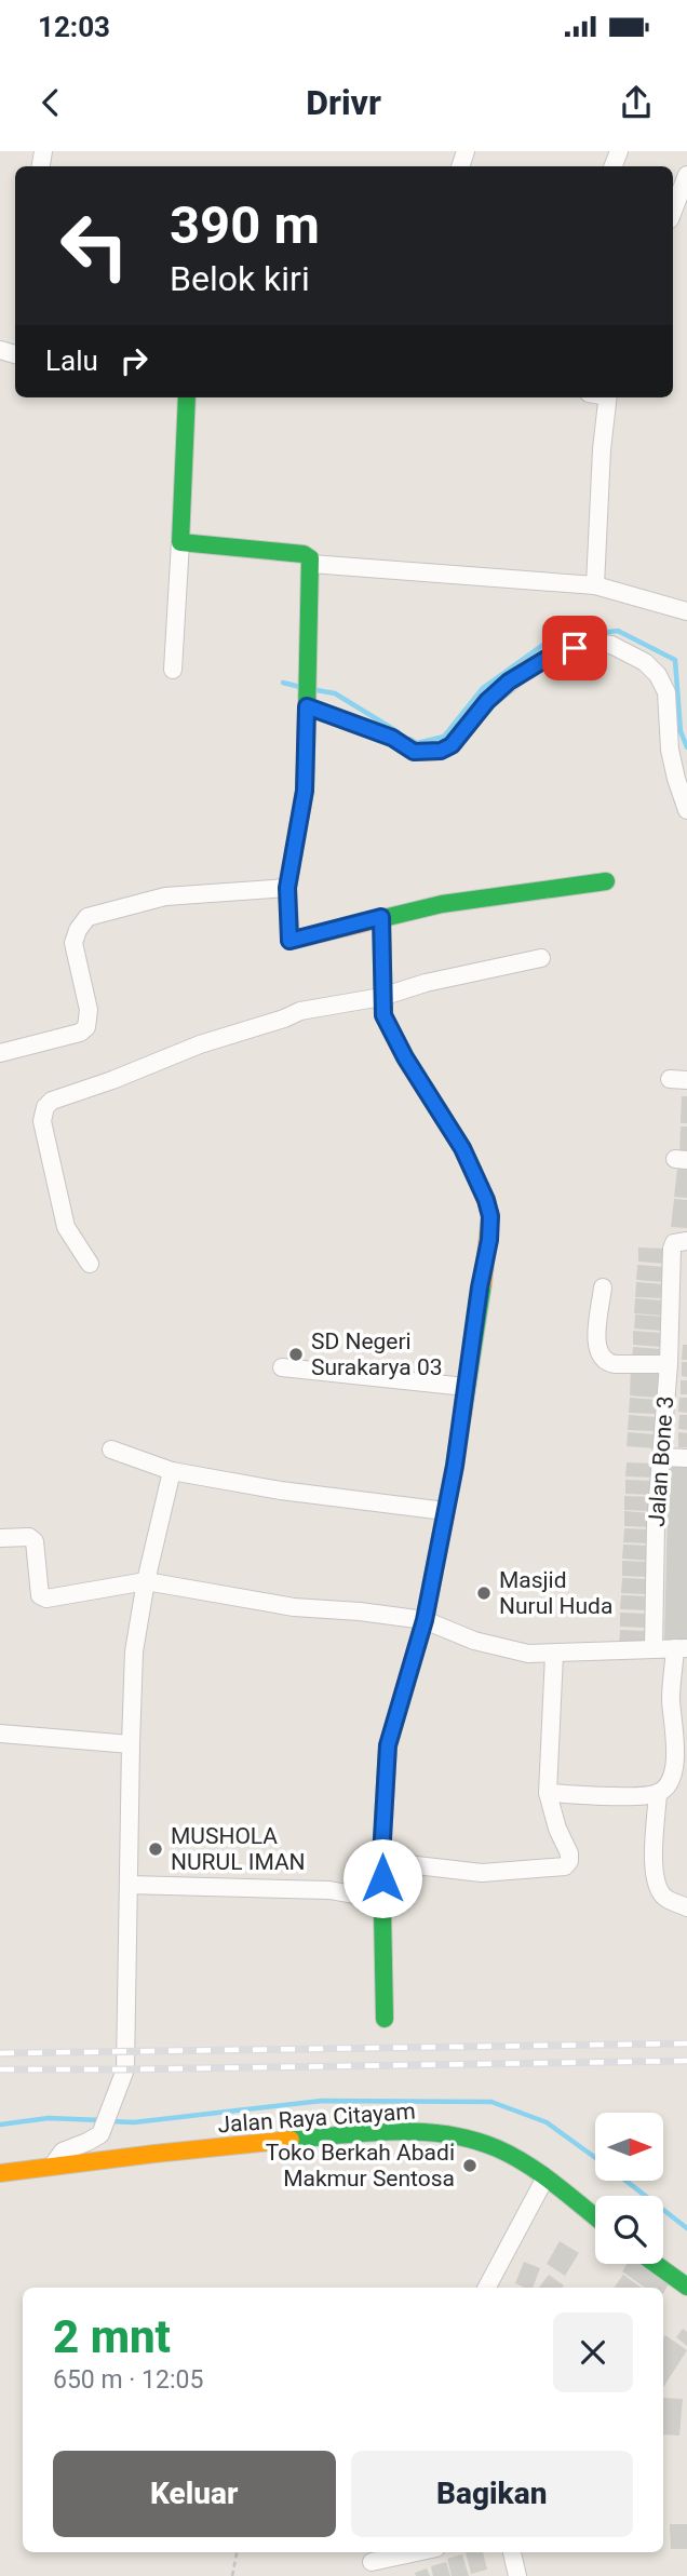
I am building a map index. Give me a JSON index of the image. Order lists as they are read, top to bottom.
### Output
{
  "streets": {
    "street": ["Jalan Bone 3", "Jalan Raya Citayam"]
  },
  "places": [
    "SD Negeri Surakarya 03",
    "Masjid Nurul Huda",
    "MUSHOLA NURUL IMAN",
    "Toko Berkah Abadi Makmur Sentosa"
  ],
  "north": "right",
  "page": {
    "status": "12:03",
    "header": "Drivr",
    "turn": ["390 m", "Belok kiri"],
    "then": "Lalu",
    "heading": ["2 mnt", "650 m · 12:05"],
    "buttons": ["Keluar", "Bagikan"]
  }
}
